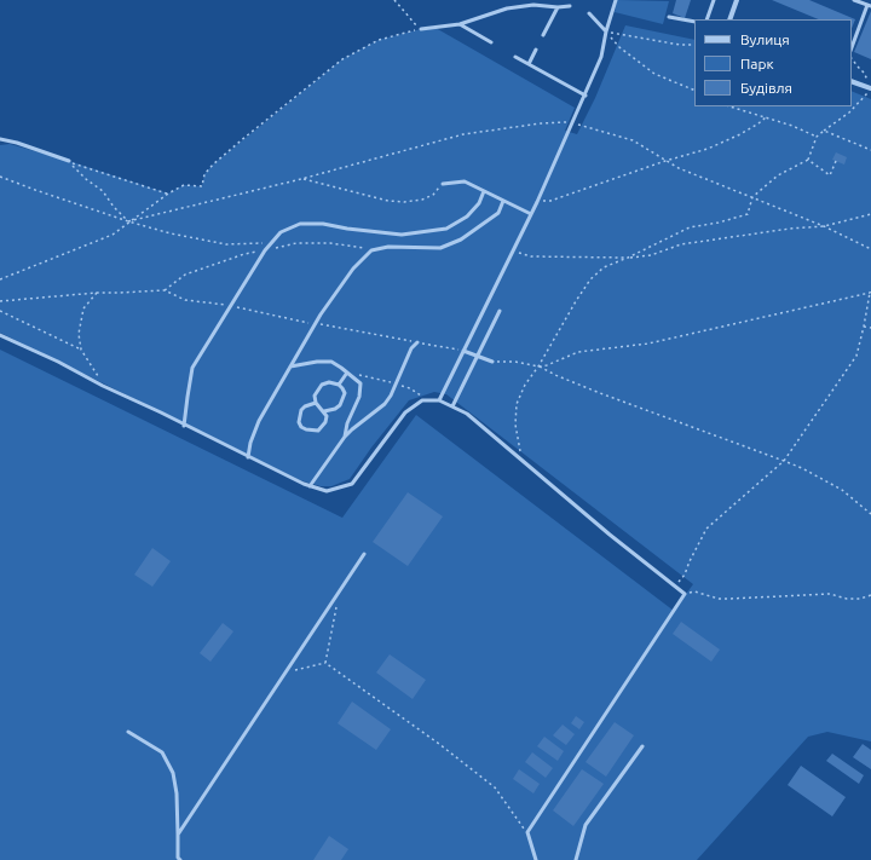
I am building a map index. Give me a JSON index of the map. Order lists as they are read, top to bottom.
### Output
{
  "legend": ["Вулиця", "Парк", "Будівля"]
}
